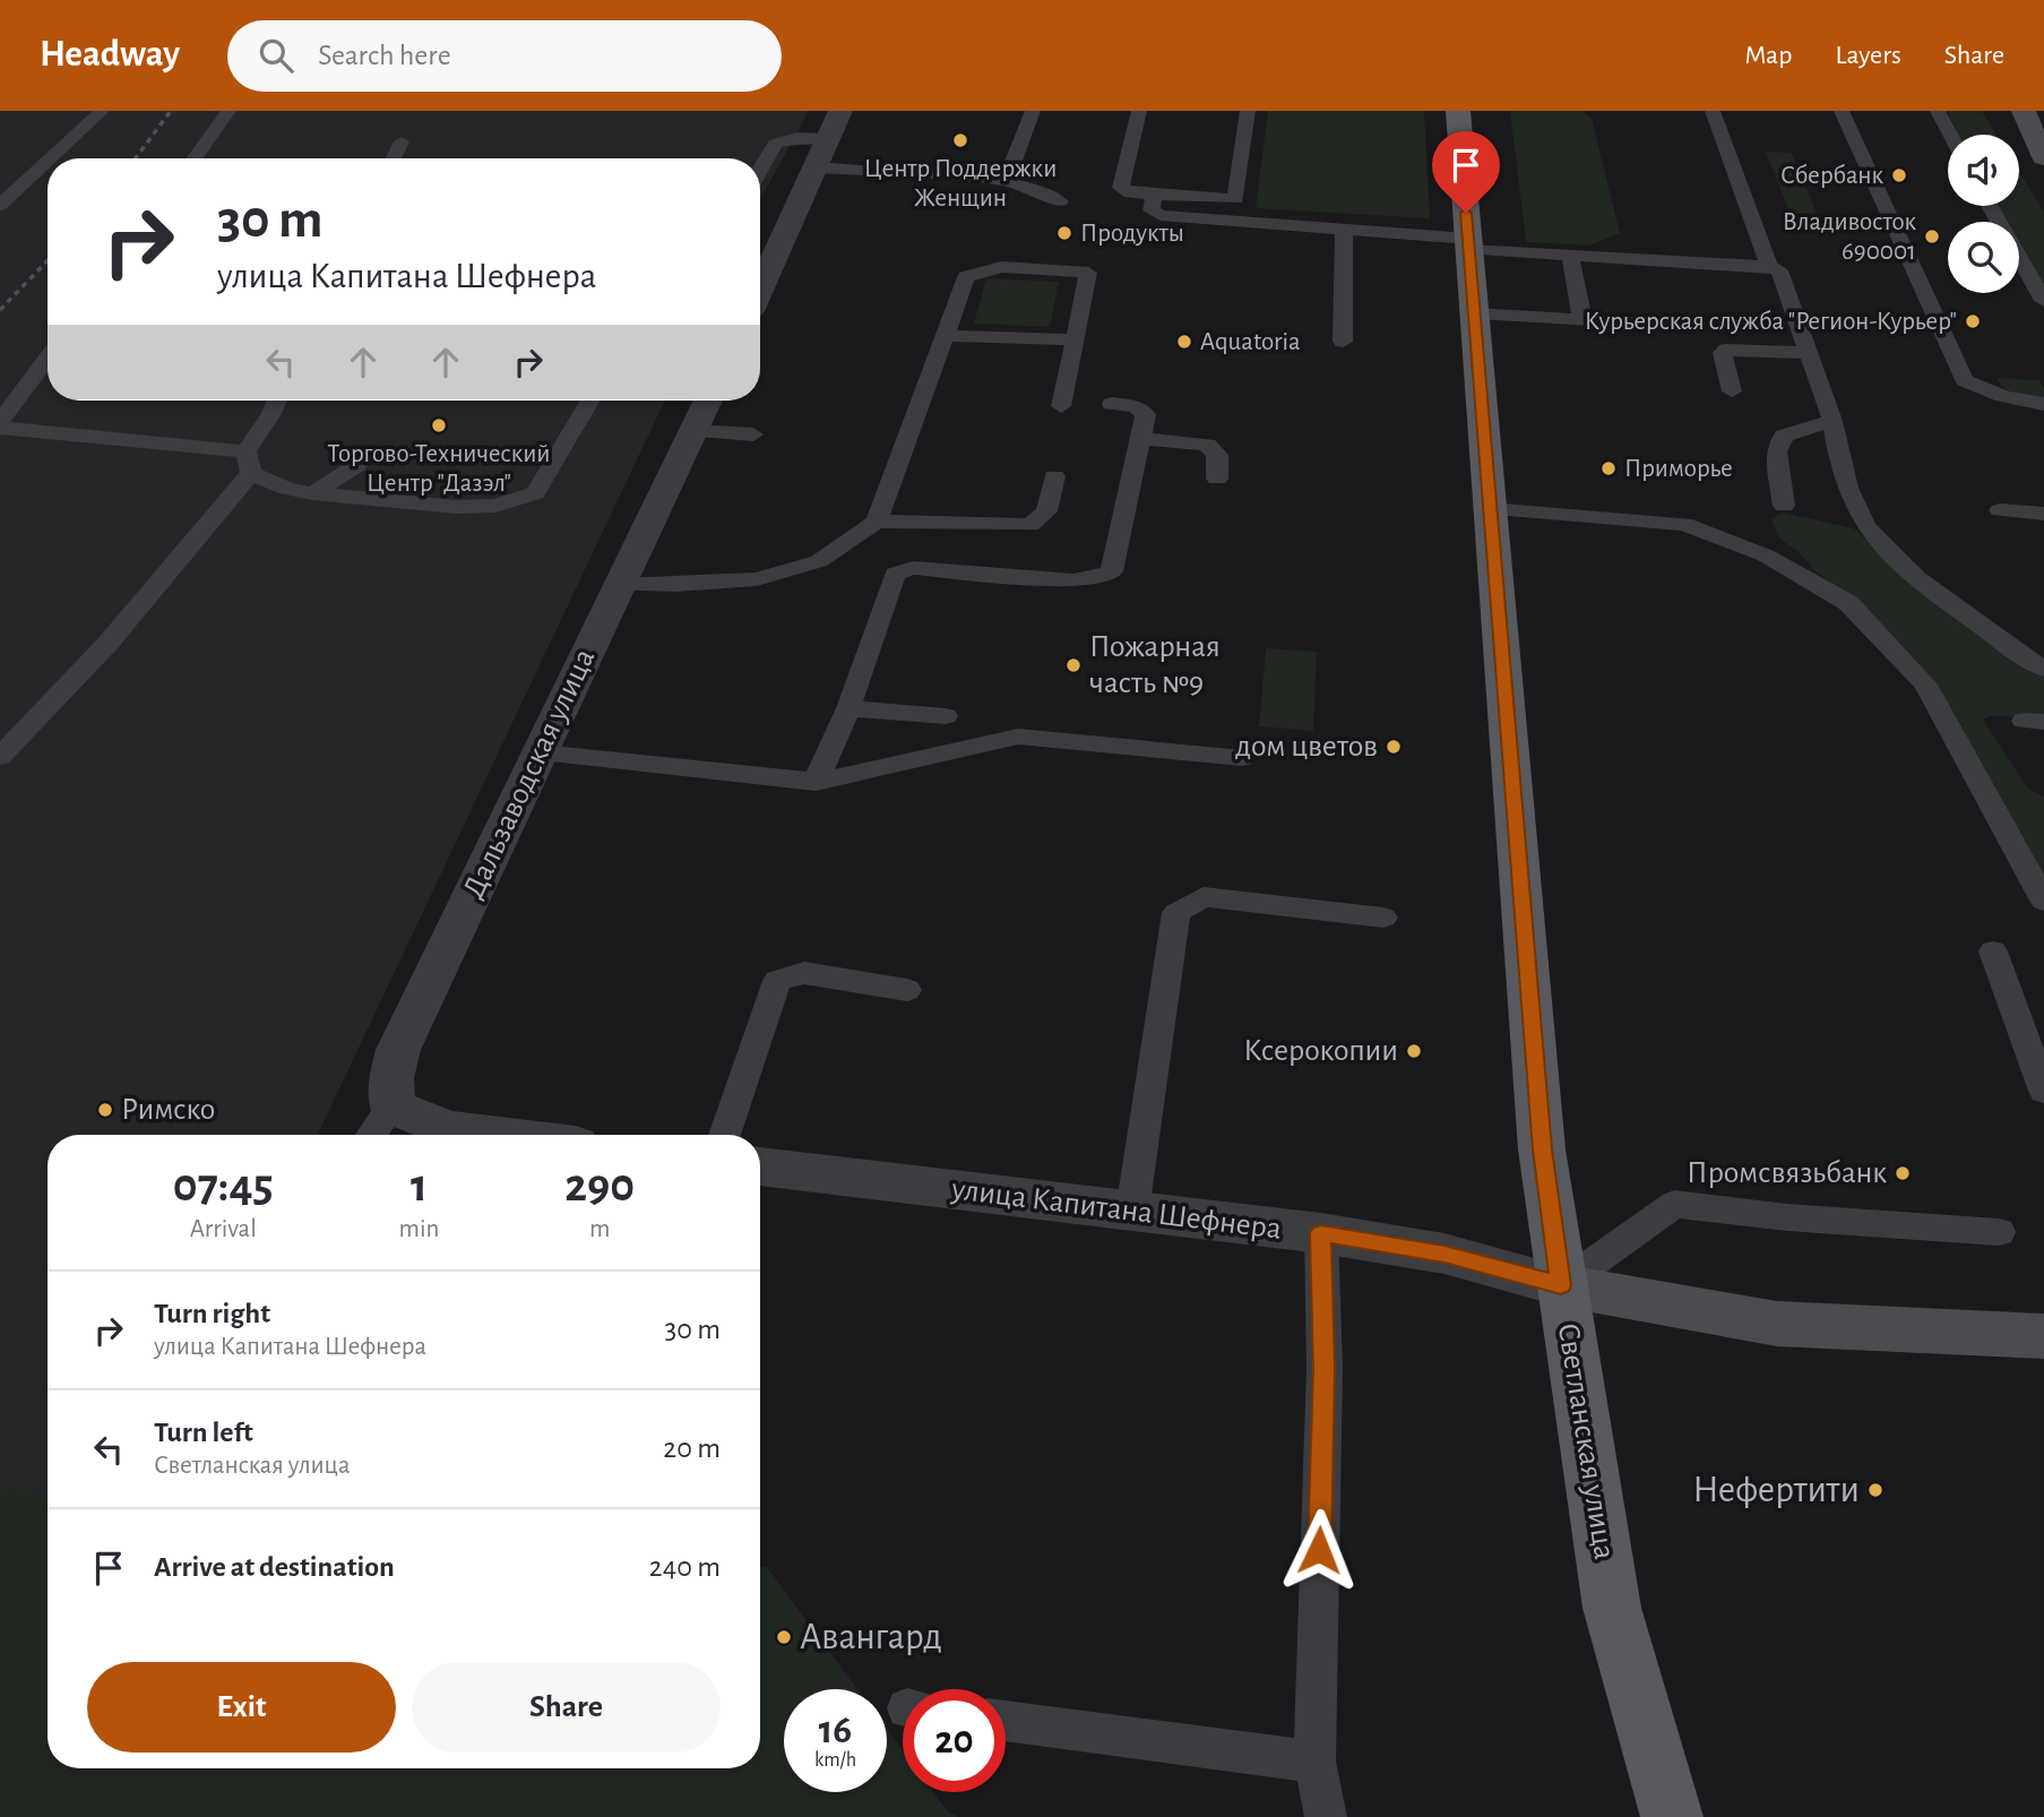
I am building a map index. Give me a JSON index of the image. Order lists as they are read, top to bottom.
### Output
{
  "streets": {
    "main road": ["улица Капитана Шефнера", "Светланская улица"],
    "street": ["Дальзаводская улица"]
  },
  "crossings": [
    ["улица Капитана Шефнера", "Светланская улица"]
  ],
  "places": [
    "Центр Поддержки Женщин",
    "Сбербанк",
    "Продукты",
    "Владивосток 690001",
    "Курьерская служба \"Регион-Курьер\"",
    "Aquatoria",
    "Торгово-Технический Центр \"Дазэл\"",
    "Приморье",
    "Пожарная часть №9",
    "дом цветов",
    "Ксерокопии",
    "Римско",
    "Промсвязьбанк",
    "Нефертити",
    "Авангард"
  ],
  "page": {
    "header": "Headway",
    "search": "Search here",
    "nav": ["Map", "Layers", "Share"],
    "turn": ["30 m", "улица Капитана Шефнера"],
    "eta": [
      "07:45",
      "Arrival",
      "1",
      "min",
      "290",
      "m"
    ],
    "list": [
      {
        "name": "Turn right",
        "note": "улица Капитана Шефнера",
        "value": "30 m"
      },
      {
        "name": "Turn left",
        "note": "Светланская улица",
        "value": "20 m"
      },
      {
        "name": "Arrive at destination",
        "value": "240 m"
      }
    ],
    "buttons": ["Exit", "Share"],
    "speed": "16 km/h",
    "limit": "20"
  }
}
